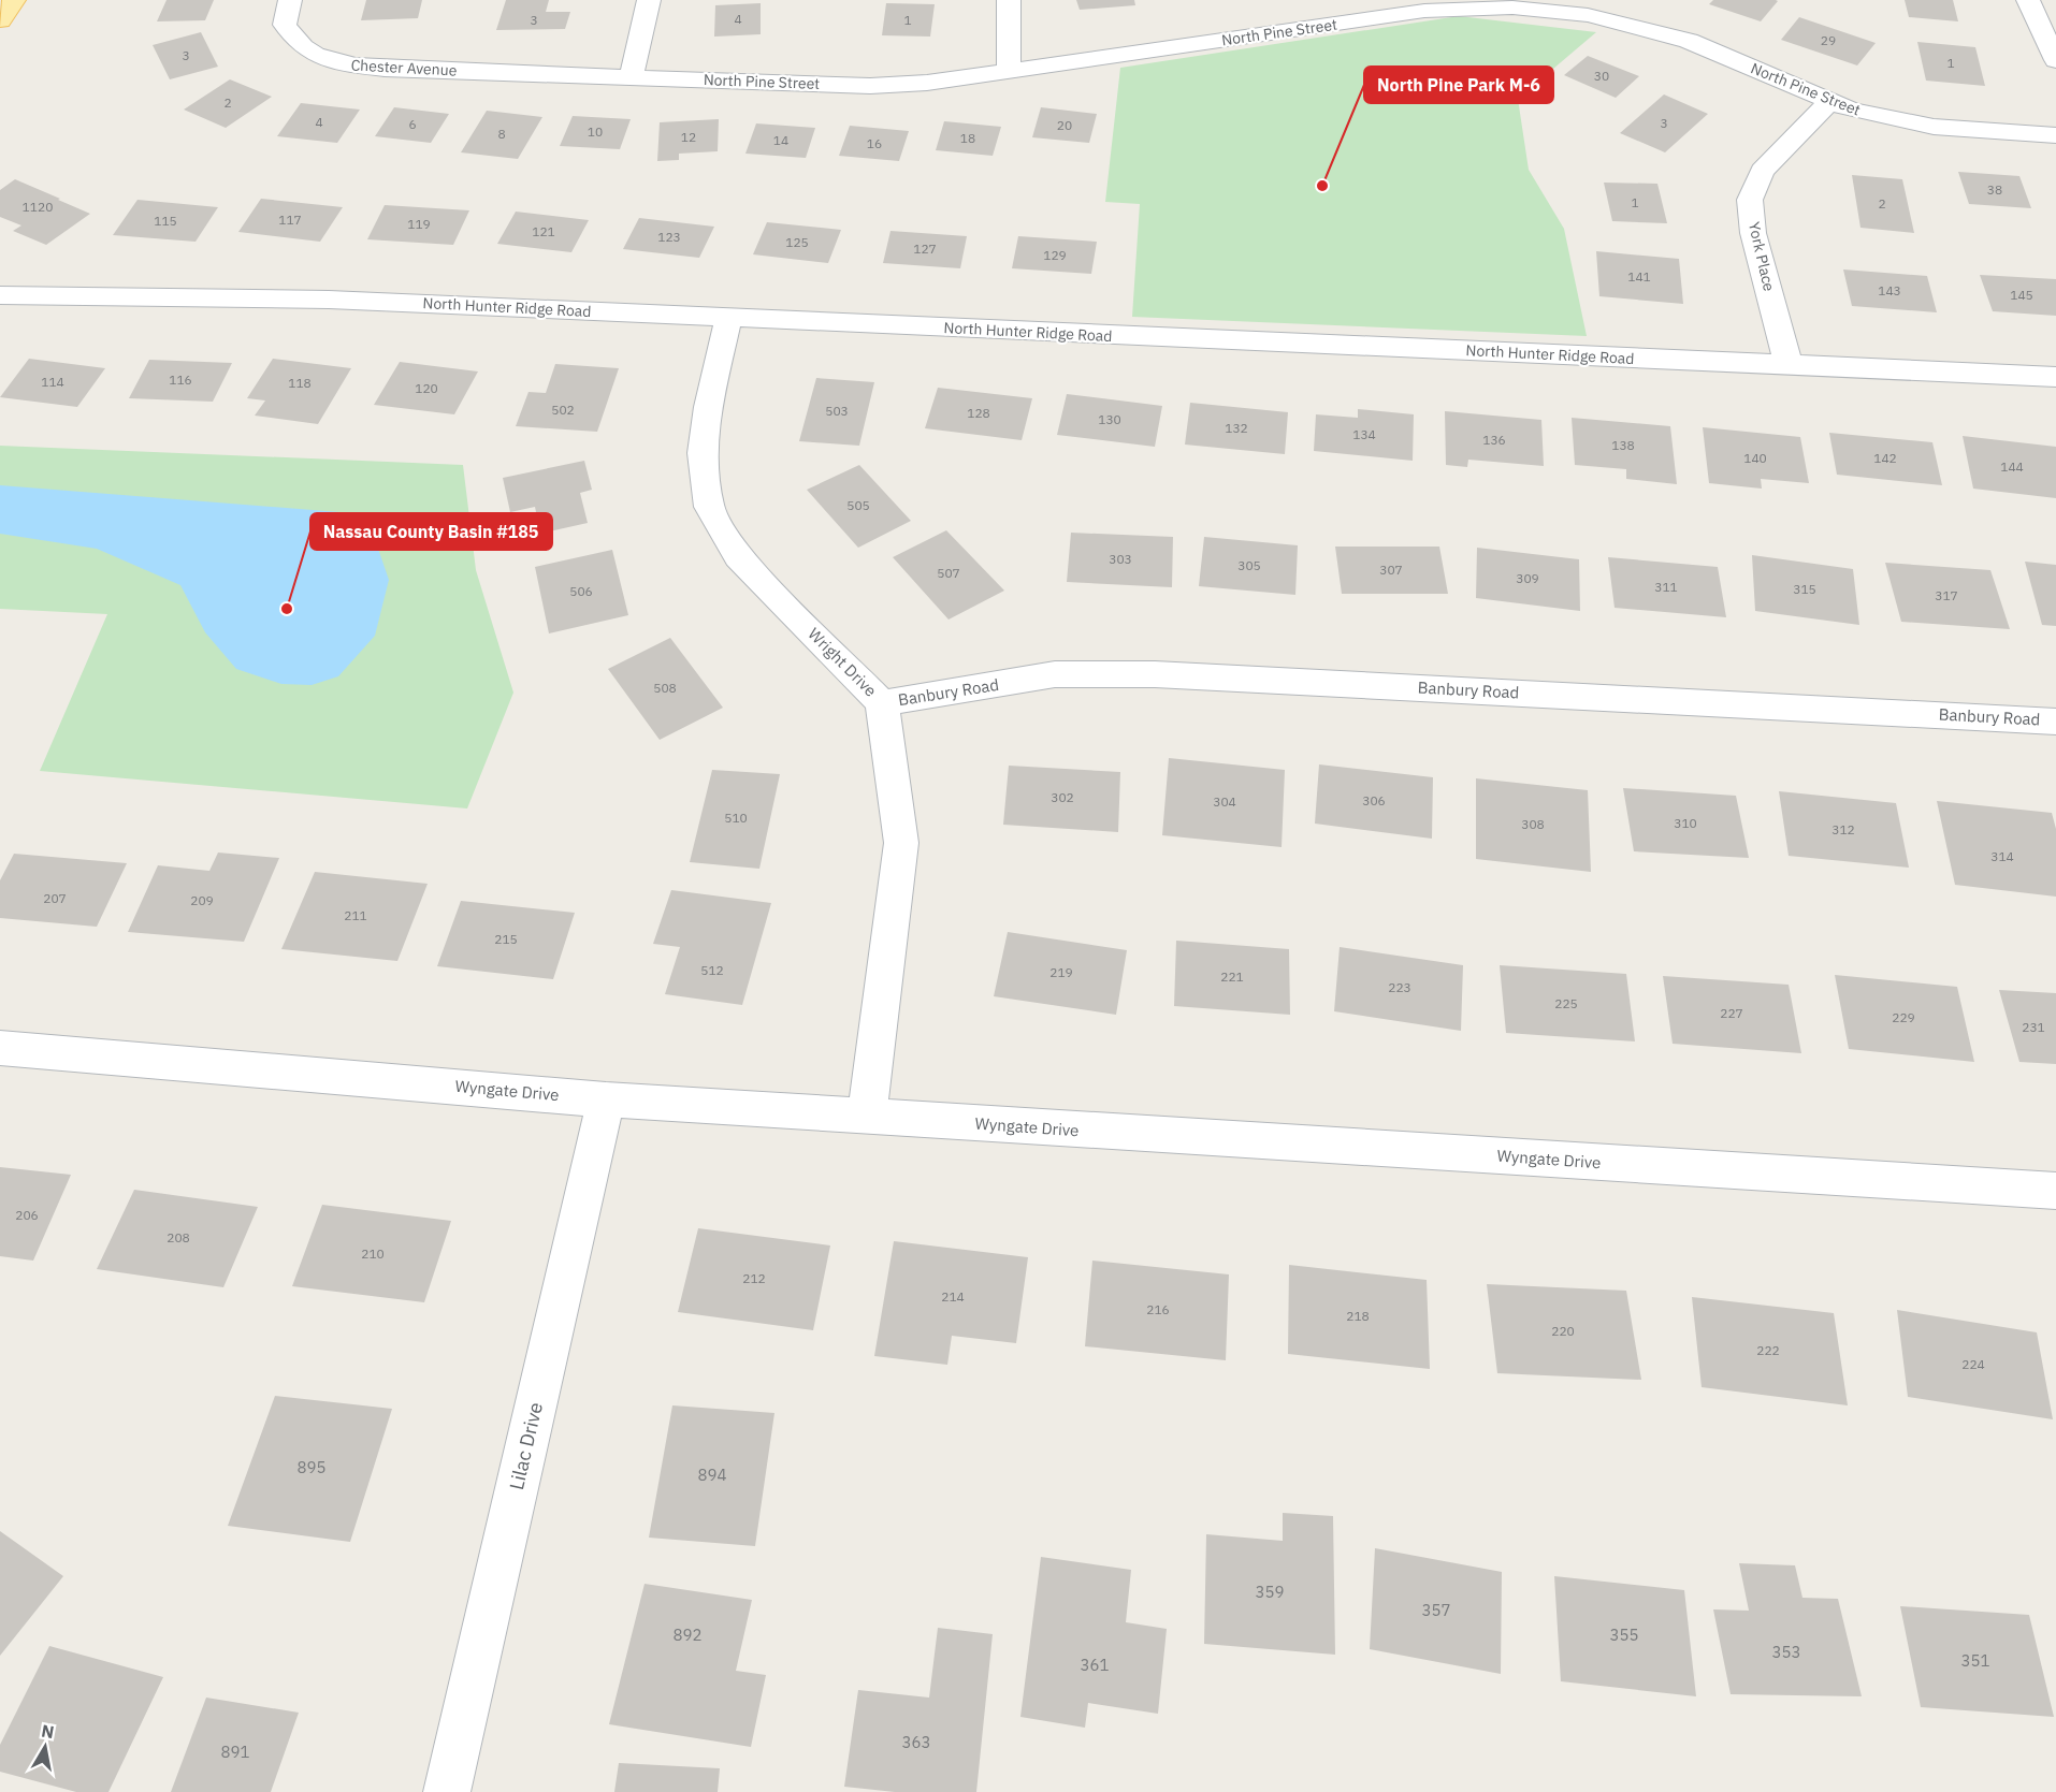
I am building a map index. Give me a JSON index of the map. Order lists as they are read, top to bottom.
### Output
{
  "streets": {
    "street": [
      "North Pine Street",
      "Chester Avenue",
      "York Place",
      "North Hunter Ridge Road",
      "Wright Drive",
      "Banbury Road",
      "Wyngate Drive",
      "Lilac Drive"
    ]
  },
  "crossings": [
    ["North Pine Street", "Chester Avenue"],
    ["North Pine Street", "York Place"],
    ["York Place", "North Hunter Ridge Road"],
    ["North Hunter Ridge Road", "Wright Drive"],
    ["Wright Drive", "Banbury Road"],
    ["Wright Drive", "Wyngate Drive"],
    ["Wyngate Drive", "Lilac Drive"]
  ],
  "places": ["North Pine Park M-6", "Nassau County Basin #185"],
  "house_numbers": [
    "4",
    "3",
    "1",
    "29",
    "3",
    "1",
    "30",
    "2",
    "4",
    "3",
    "6",
    "20",
    "10",
    "8",
    "12",
    "18",
    "14",
    "16",
    "38",
    "1",
    "2",
    "1120",
    "117",
    "115",
    "119",
    "121",
    "123",
    "125",
    "127",
    "129",
    "141",
    "143",
    "145",
    "116",
    "114",
    "118",
    "120",
    "502",
    "503",
    "128",
    "130",
    "132",
    "134",
    "136",
    "138",
    "140",
    "142",
    "144",
    "505",
    "303",
    "305",
    "307",
    "507",
    "309",
    "311",
    "315",
    "506",
    "317",
    "508",
    "302",
    "306",
    "304",
    "510",
    "310",
    "308",
    "312",
    "314",
    "207",
    "209",
    "211",
    "215",
    "512",
    "219",
    "221",
    "223",
    "225",
    "227",
    "229",
    "231",
    "206",
    "208",
    "210",
    "212",
    "214",
    "216",
    "218",
    "220",
    "222",
    "224",
    "895",
    "894",
    "359",
    "357",
    "892",
    "355",
    "353",
    "351",
    "361",
    "363",
    "891"
  ],
  "north": "top"
}
